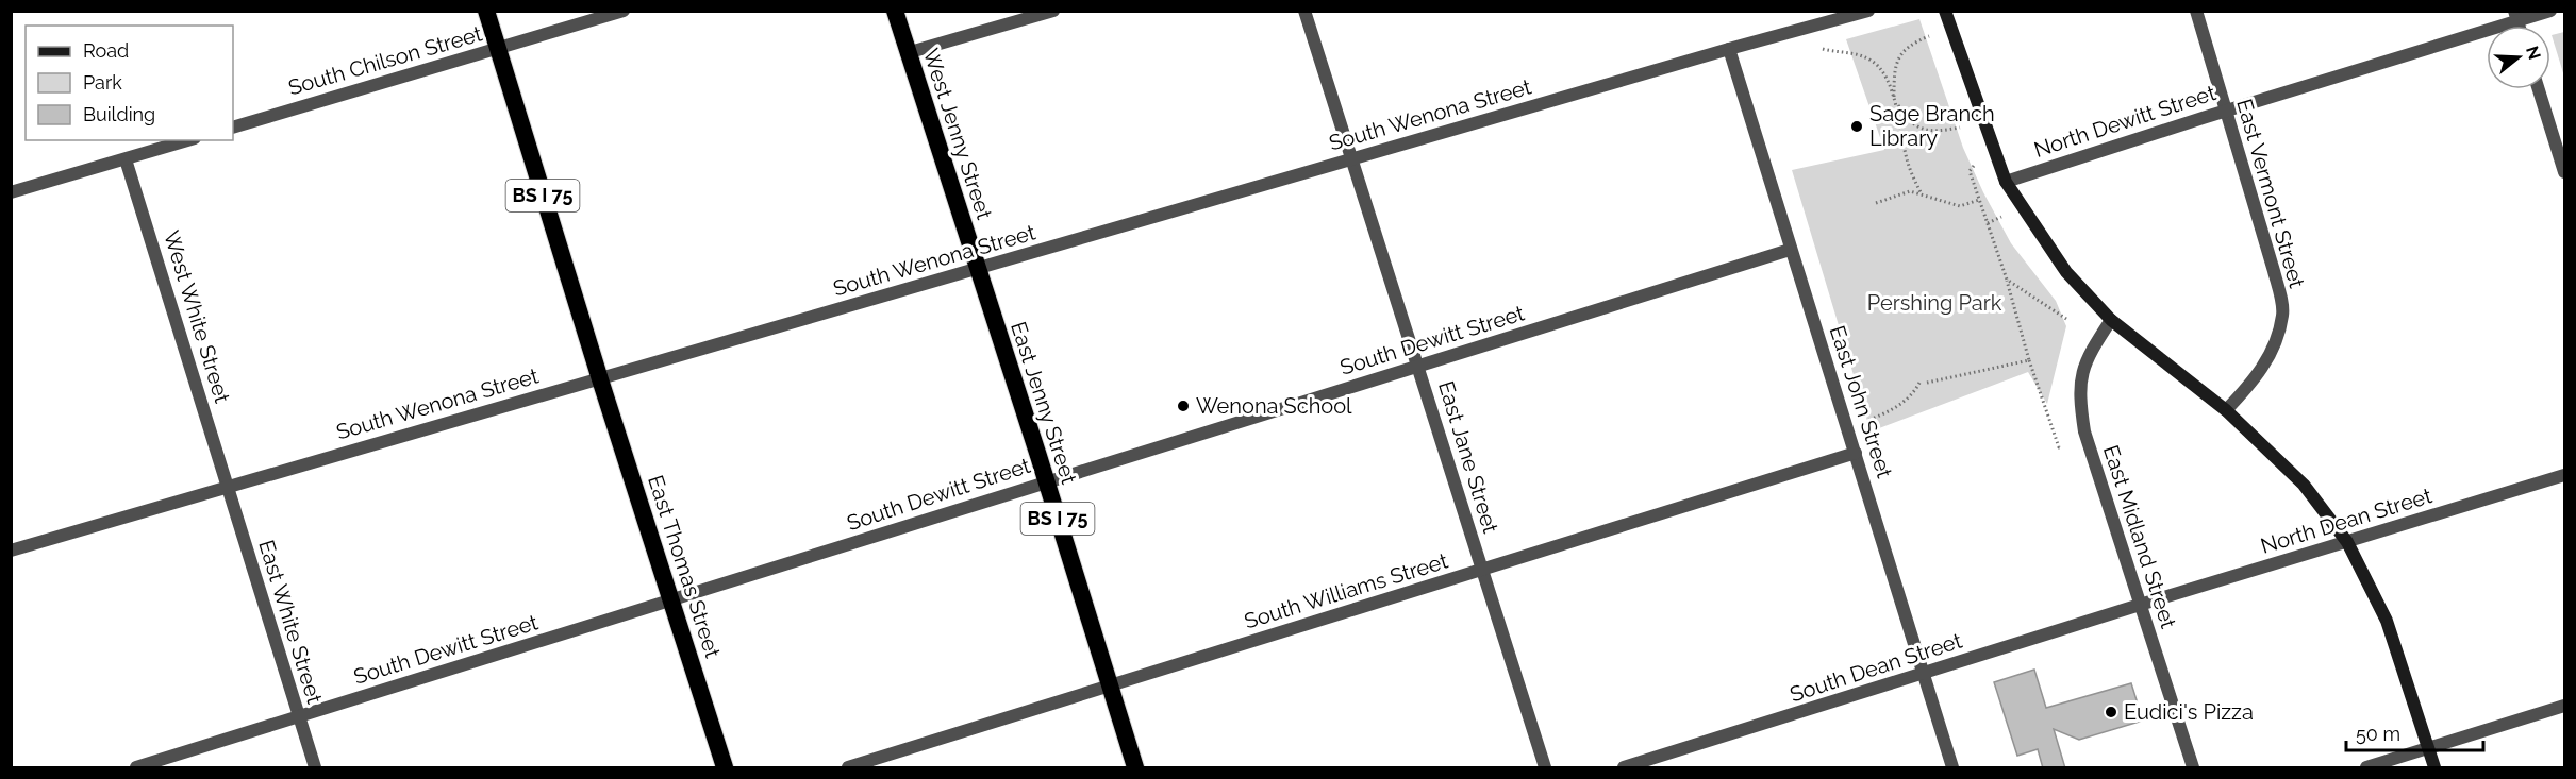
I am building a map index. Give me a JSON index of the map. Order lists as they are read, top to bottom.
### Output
{
  "streets": {
    "highway": [
      "West Jenny Street",
      "BS I 75",
      "East Jenny Street",
      "East Thomas Street"
    ],
    "street": [
      "South Chilson Street",
      "South Wenona Street",
      "North Dewitt Street",
      "East Vermont Street",
      "West White Street",
      "South Dewitt Street",
      "East John Street",
      "East Jane Street",
      "North Dean Street",
      "East Midland Street",
      "South Williams Street",
      "East White Street",
      "South Dean Street"
    ]
  },
  "crossings": [
    ["South Chilson Street", "BS I 75"],
    ["South Wenona Street", "West Jenny Street"],
    ["South Wenona Street", "BS I 75"],
    ["South Wenona Street", "West White Street"],
    ["South Wenona Street", "East John Street"],
    ["South Wenona Street", "East Jenny Street"],
    ["South Wenona Street", "East Jane Street"],
    ["South Wenona Street", "East Thomas Street"],
    ["South Wenona Street", "East White Street"],
    ["North Dewitt Street", "East Vermont Street"],
    ["West Jenny Street", "East Jenny Street"],
    ["BS I 75", "East Thomas Street"],
    ["West White Street", "East White Street"],
    ["South Dewitt Street", "East John Street"],
    ["South Dewitt Street", "East Jenny Street"],
    ["South Dewitt Street", "East Jane Street"],
    ["South Dewitt Street", "East Thomas Street"],
    ["South Dewitt Street", "East White Street"],
    ["East John Street", "South Williams Street"],
    ["East John Street", "South Dean Street"],
    ["East Jenny Street", "South Williams Street"],
    ["East Jane Street", "South Williams Street"],
    ["North Dean Street", "East Midland Street"],
    ["North Dean Street", "South Dean Street"],
    ["East Midland Street", "South Dean Street"]
  ],
  "parks": ["Pershing Park"],
  "places": ["Sage Branch Library", "Wenona School", "Eudici's Pizza"],
  "legend": ["Road", "Park", "Building"],
  "scale_bar": "50 m",
  "north": "right"
}
